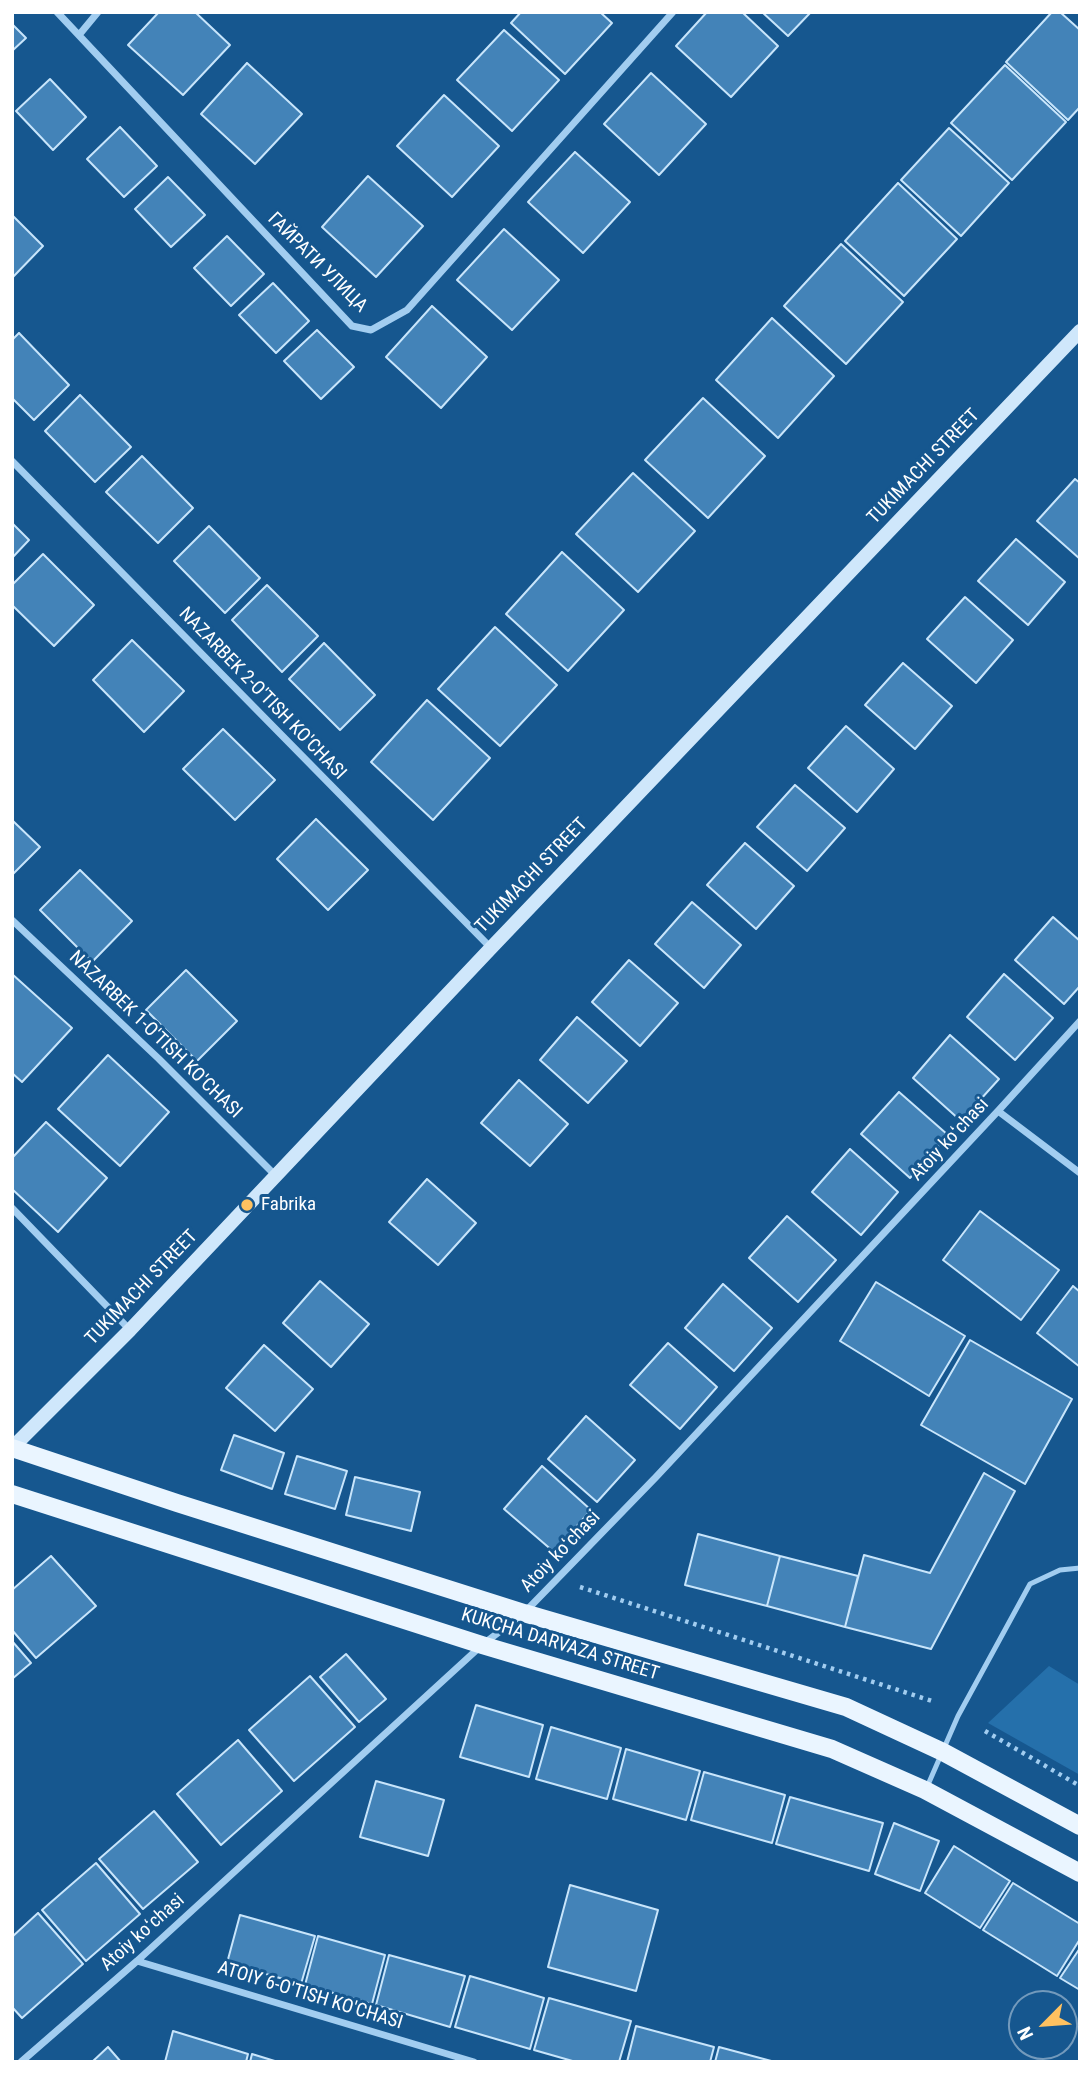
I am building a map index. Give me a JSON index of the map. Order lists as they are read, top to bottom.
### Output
{
  "streets": {
    "main road": ["TUKIMACHI STREET", "KUKCHA DARVAZA STREET"],
    "street": [
      "ГАЙРАТИ УЛИЦА",
      "NAZARBEK 2-O'TISH KO'CHASI",
      "NAZARBEK 1-O'TISH KO'CHASI",
      "Atoiy koʻchasi",
      "ATOIY 6-O'TISH KO'CHASI"
    ]
  },
  "crossings": [
    ["TUKIMACHI STREET", "NAZARBEK 2-O'TISH KO'CHASI"],
    ["TUKIMACHI STREET", "NAZARBEK 1-O'TISH KO'CHASI"],
    ["TUKIMACHI STREET", "KUKCHA DARVAZA STREET"],
    ["Atoiy koʻchasi", "KUKCHA DARVAZA STREET"],
    ["Atoiy koʻchasi", "ATOIY 6-O'TISH KO'CHASI"]
  ],
  "places": ["Fabrika"],
  "north": "bottom left"
}
